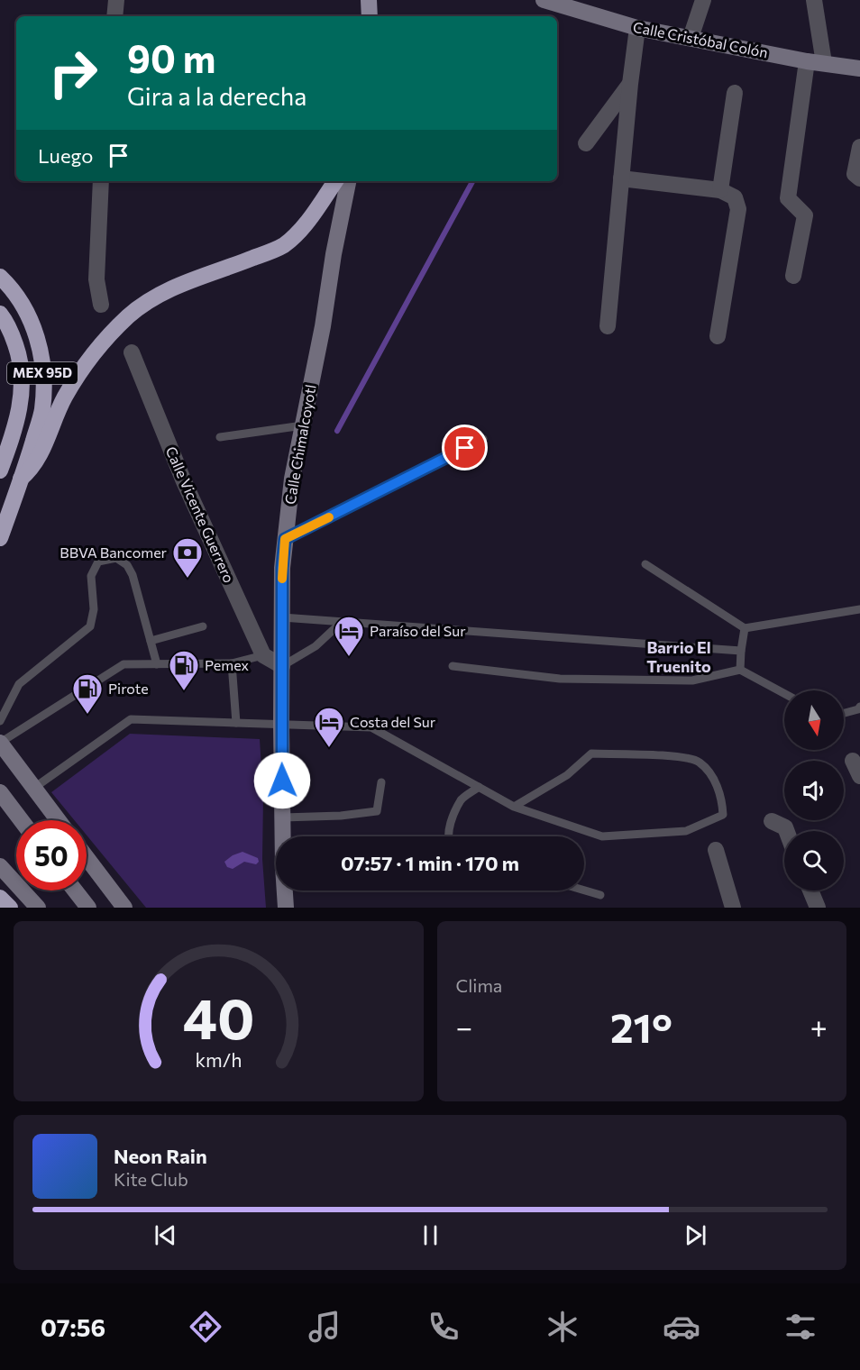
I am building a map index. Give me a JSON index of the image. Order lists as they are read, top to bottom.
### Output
{
  "streets": {
    "highway": ["MEX 95D"],
    "main road": ["Calle Cristóbal Colón", "Calle Chimalcoyotl"],
    "street": ["Calle Vicente Guerrero"]
  },
  "districts": ["Barrio El Truenito"],
  "places": {
    "bank": ["BBVA Bancomer"],
    "hotel": ["Paraíso del Sur", "Costa del Sur"],
    "fuel station": ["Pemex", "Pirote"]
  },
  "north": "bottom",
  "page": {
    "turn": ["90 m", "Gira a la derecha"],
    "then": "Luego",
    "limit": "50",
    "trip": "07:57 · 1 min · 170 m",
    "tile": "Clima",
    "heat": ["−", "21°", "+"],
    "song": ["Neon Rain", "Kite Club"],
    "tabs": "07:56",
    "gauge": ["40", "km/h"]
  }
}
